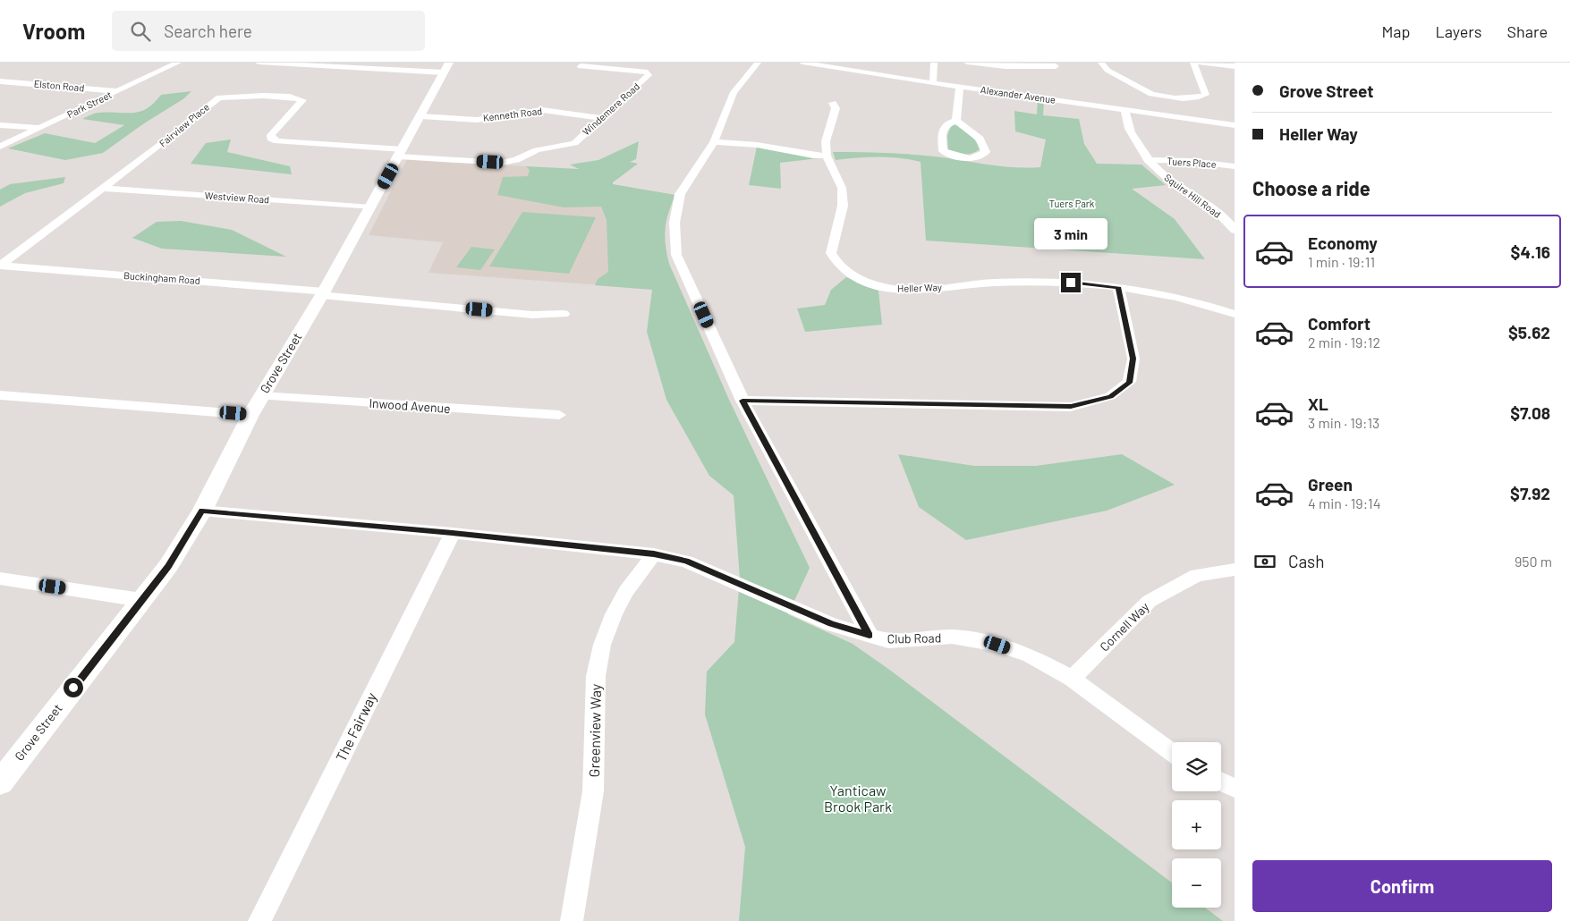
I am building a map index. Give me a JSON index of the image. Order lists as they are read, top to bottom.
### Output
{
  "streets": {
    "main road": ["Grove Street"],
    "street": [
      "Elston Road",
      "Alexander Avenue",
      "Park Street",
      "Windemere Road",
      "Kenneth Road",
      "Fairview Place",
      "Tuers Place",
      "Squire Hill Road",
      "Westview Road",
      "Buckingham Road",
      "Heller Way",
      "Inwood Avenue",
      "Cornell Way",
      "Club Road",
      "The Fairway",
      "Greenview Way"
    ]
  },
  "crossings": [
    ["Elston Road", "Park Street"],
    ["Alexander Avenue", "Squire Hill Road"],
    ["Windemere Road", "Kenneth Road"],
    ["Windemere Road", "Fairview Place"],
    ["Windemere Road", "Grove Street"],
    ["Kenneth Road", "Grove Street"],
    ["Fairview Place", "Westview Road"],
    ["Fairview Place", "Buckingham Road"],
    ["Fairview Place", "Grove Street"],
    ["Tuers Place", "Squire Hill Road"],
    ["Westview Road", "Grove Street"],
    ["Buckingham Road", "Grove Street"],
    ["Grove Street", "Inwood Avenue"],
    ["Grove Street", "Club Road"],
    ["Cornell Way", "Club Road"],
    ["Club Road", "The Fairway"],
    ["Club Road", "Greenview Way"]
  ],
  "parks": ["Tuers Park", "Yanticaw Brook Park"],
  "page": {
    "header": "Vroom",
    "search": "Search here",
    "nav": ["Map", "Layers", "Share"],
    "banner": ["Grove Street", "Heller Way"],
    "heading": "Choose a ride",
    "list": [
      {
        "name": "Economy",
        "note": "1 min · 19:11",
        "value": "$4.16"
      },
      {
        "name": "Comfort",
        "note": "2 min · 19:12",
        "value": "$5.62"
      },
      {
        "name": "XL",
        "note": "3 min · 19:13",
        "value": "$7.08"
      },
      {
        "name": "Green",
        "note": "4 min · 19:14",
        "value": "$7.92"
      }
    ],
    "bubble": "3 min",
    "pay": ["Cash", "950 m"],
    "map_buttons": ["+", "−"],
    "buttons": "Confirm"
  }
}
